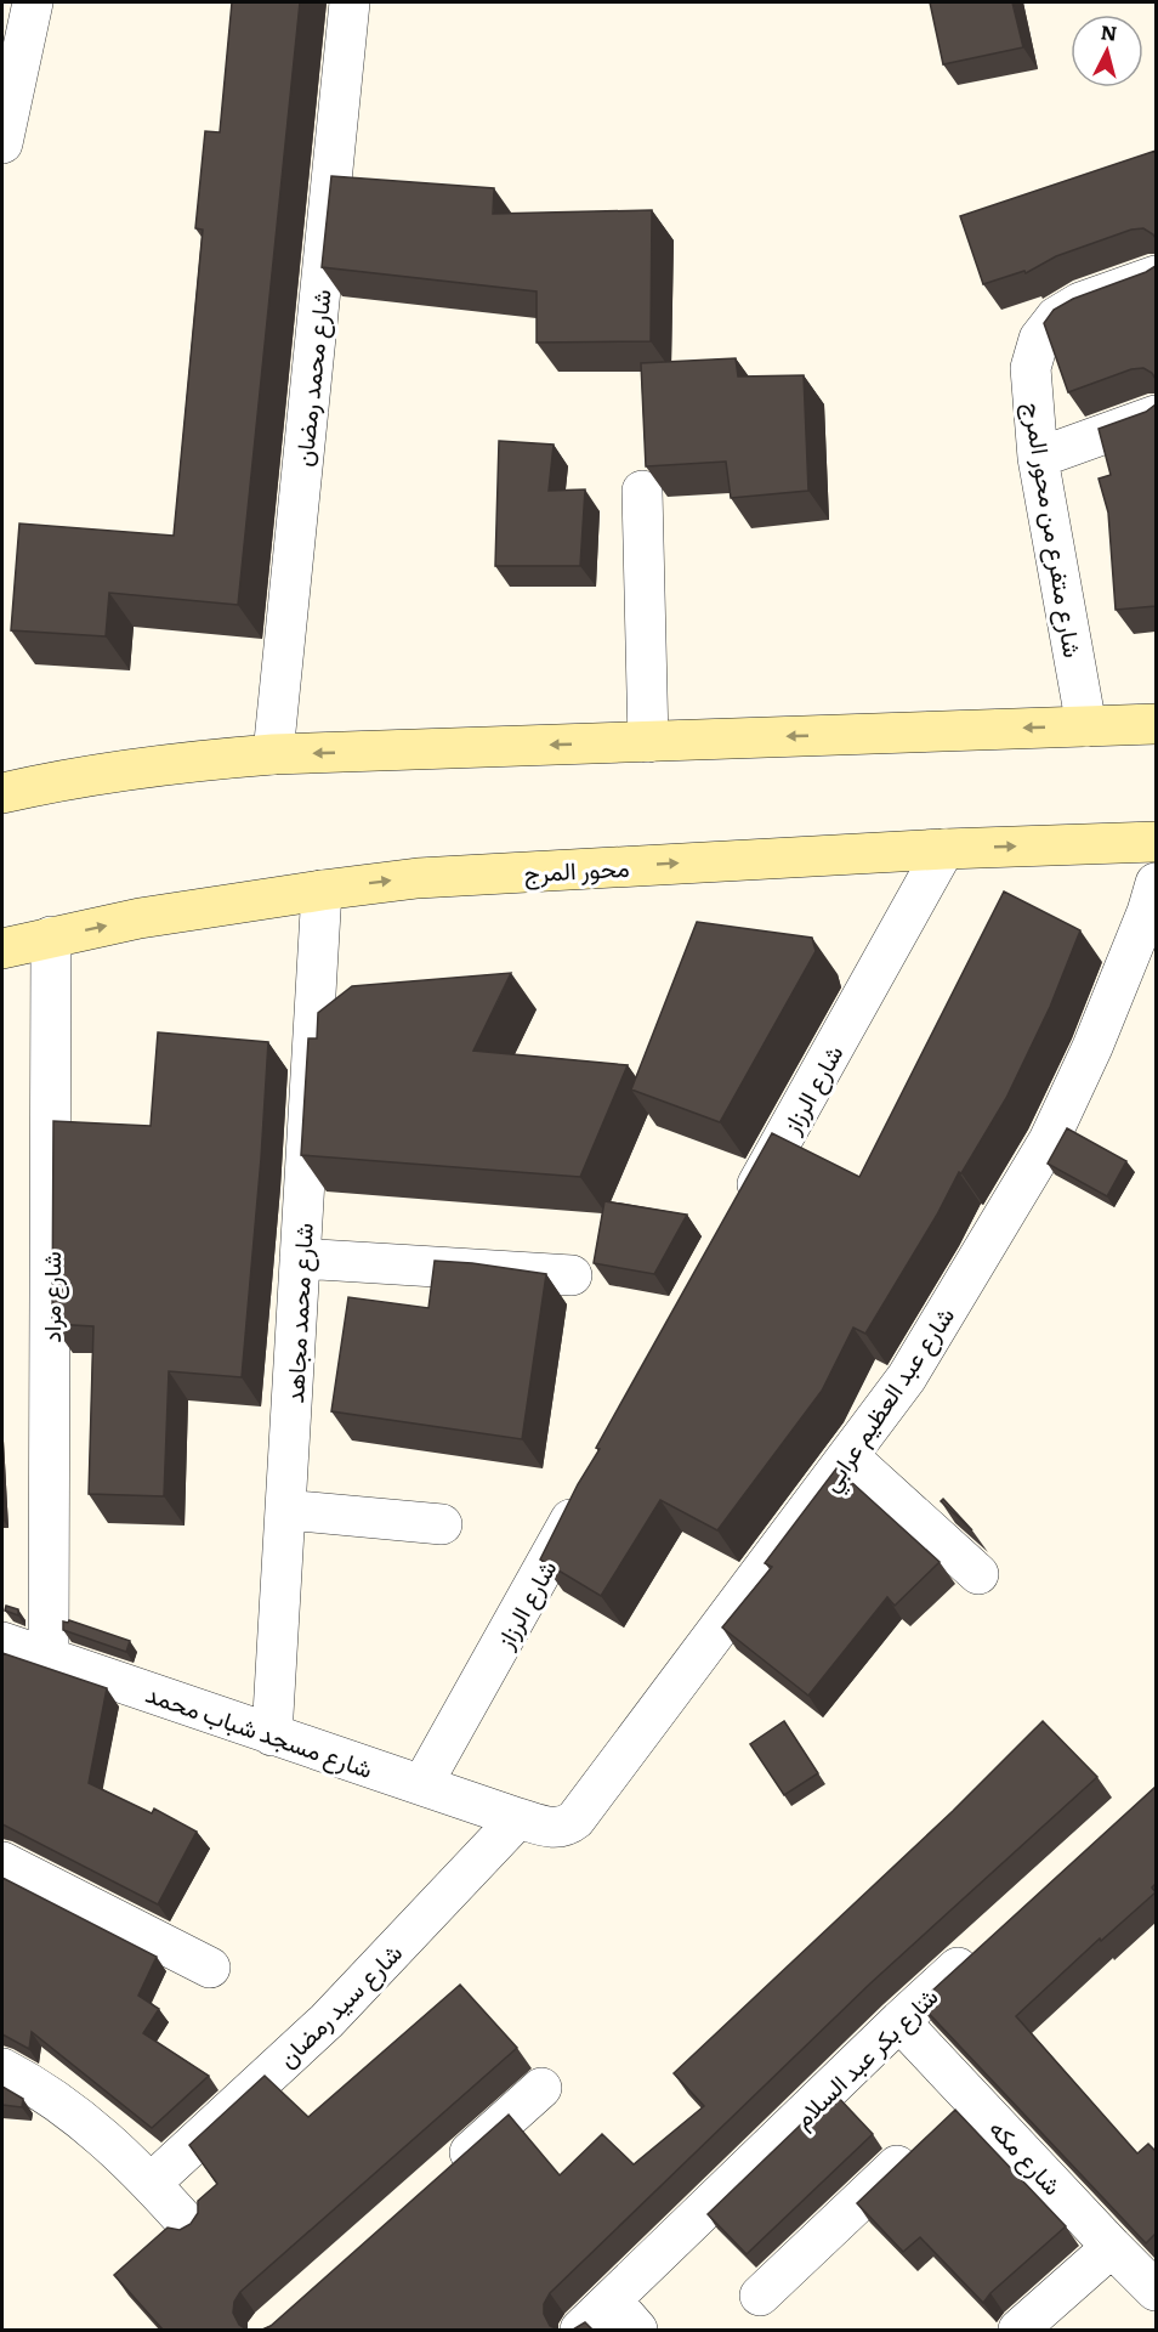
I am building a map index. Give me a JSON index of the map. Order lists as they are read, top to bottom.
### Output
{
  "streets": {
    "main road": ["محور المرج"],
    "street": [
      "شارع محمد رمضان",
      "شارع متفرع من محور المرج",
      "شارع الرزاز",
      "شارع مراد",
      "شارع محمد مجاهد",
      "شارع عبد العظيم عرابي",
      "شارع مسجد شباب محمد",
      "شارع سيد رمضان",
      "شارع بكر عبد السلام",
      "شارع مكه"
    ]
  },
  "crossings": [
    ["محور المرج", "شارع الرزاز"],
    ["محور المرج", "شارع مراد"],
    ["محور المرج", "شارع محمد مجاهد"],
    ["شارع الرزاز", "شارع مسجد شباب محمد"],
    ["شارع مراد", "شارع مسجد شباب محمد"],
    ["شارع محمد مجاهد", "شارع مسجد شباب محمد"],
    ["شارع عبد العظيم عرابي", "شارع مسجد شباب محمد"],
    ["شارع عبد العظيم عرابي", "شارع سيد رمضان"],
    ["شارع مسجد شباب محمد", "شارع سيد رمضان"],
    ["شارع بكر عبد السلام", "شارع مكه"]
  ],
  "north": "top"
}
